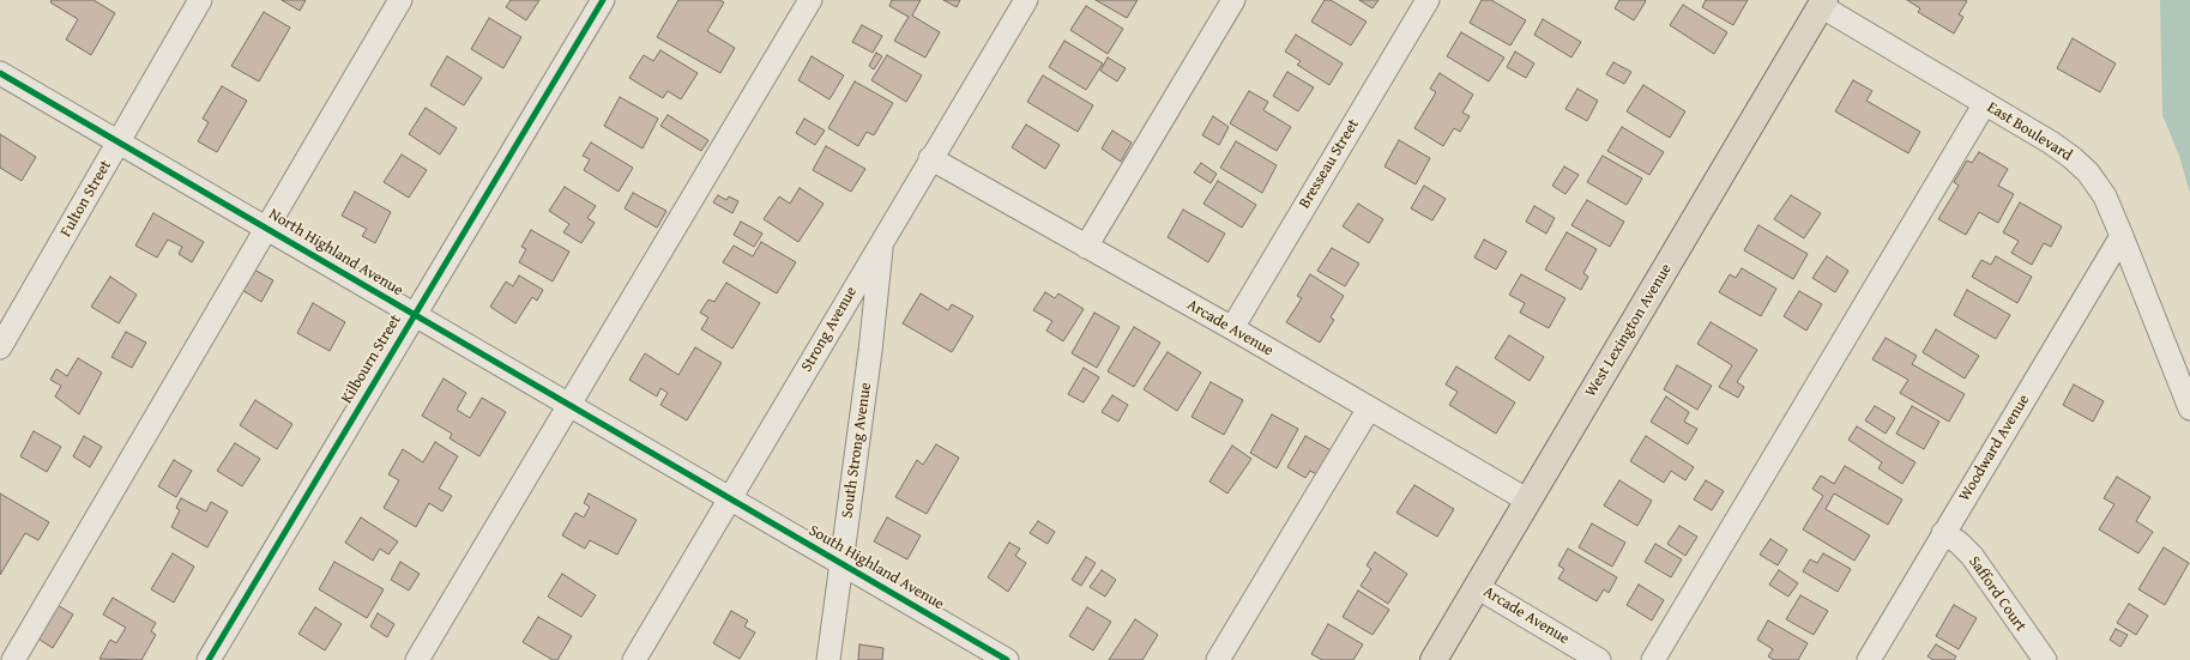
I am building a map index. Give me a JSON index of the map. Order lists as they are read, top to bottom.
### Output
{
  "streets": {
    "main road": ["West Lexington Avenue"],
    "street": [
      "East Boulevard",
      "Bresseau Street",
      "Fulton Street",
      "North Highland Avenue",
      "Arcade Avenue",
      "Strong Avenue",
      "Kilbourn Street",
      "Woodward Avenue",
      "South Strong Avenue",
      "South Highland Avenue",
      "Safford Court"
    ]
  },
  "crossings": [
    ["East Boulevard", "West Lexington Avenue"],
    ["East Boulevard", "Woodward Avenue"],
    ["Bresseau Street", "Arcade Avenue"],
    ["Fulton Street", "North Highland Avenue"],
    ["North Highland Avenue", "Strong Avenue"],
    ["North Highland Avenue", "Kilbourn Street"],
    ["North Highland Avenue", "South Highland Avenue"],
    ["Arcade Avenue", "Strong Avenue"],
    ["Arcade Avenue", "West Lexington Avenue"],
    ["Strong Avenue", "South Strong Avenue"],
    ["Strong Avenue", "South Highland Avenue"],
    ["Woodward Avenue", "Safford Court"],
    ["South Strong Avenue", "South Highland Avenue"]
  ]
}
